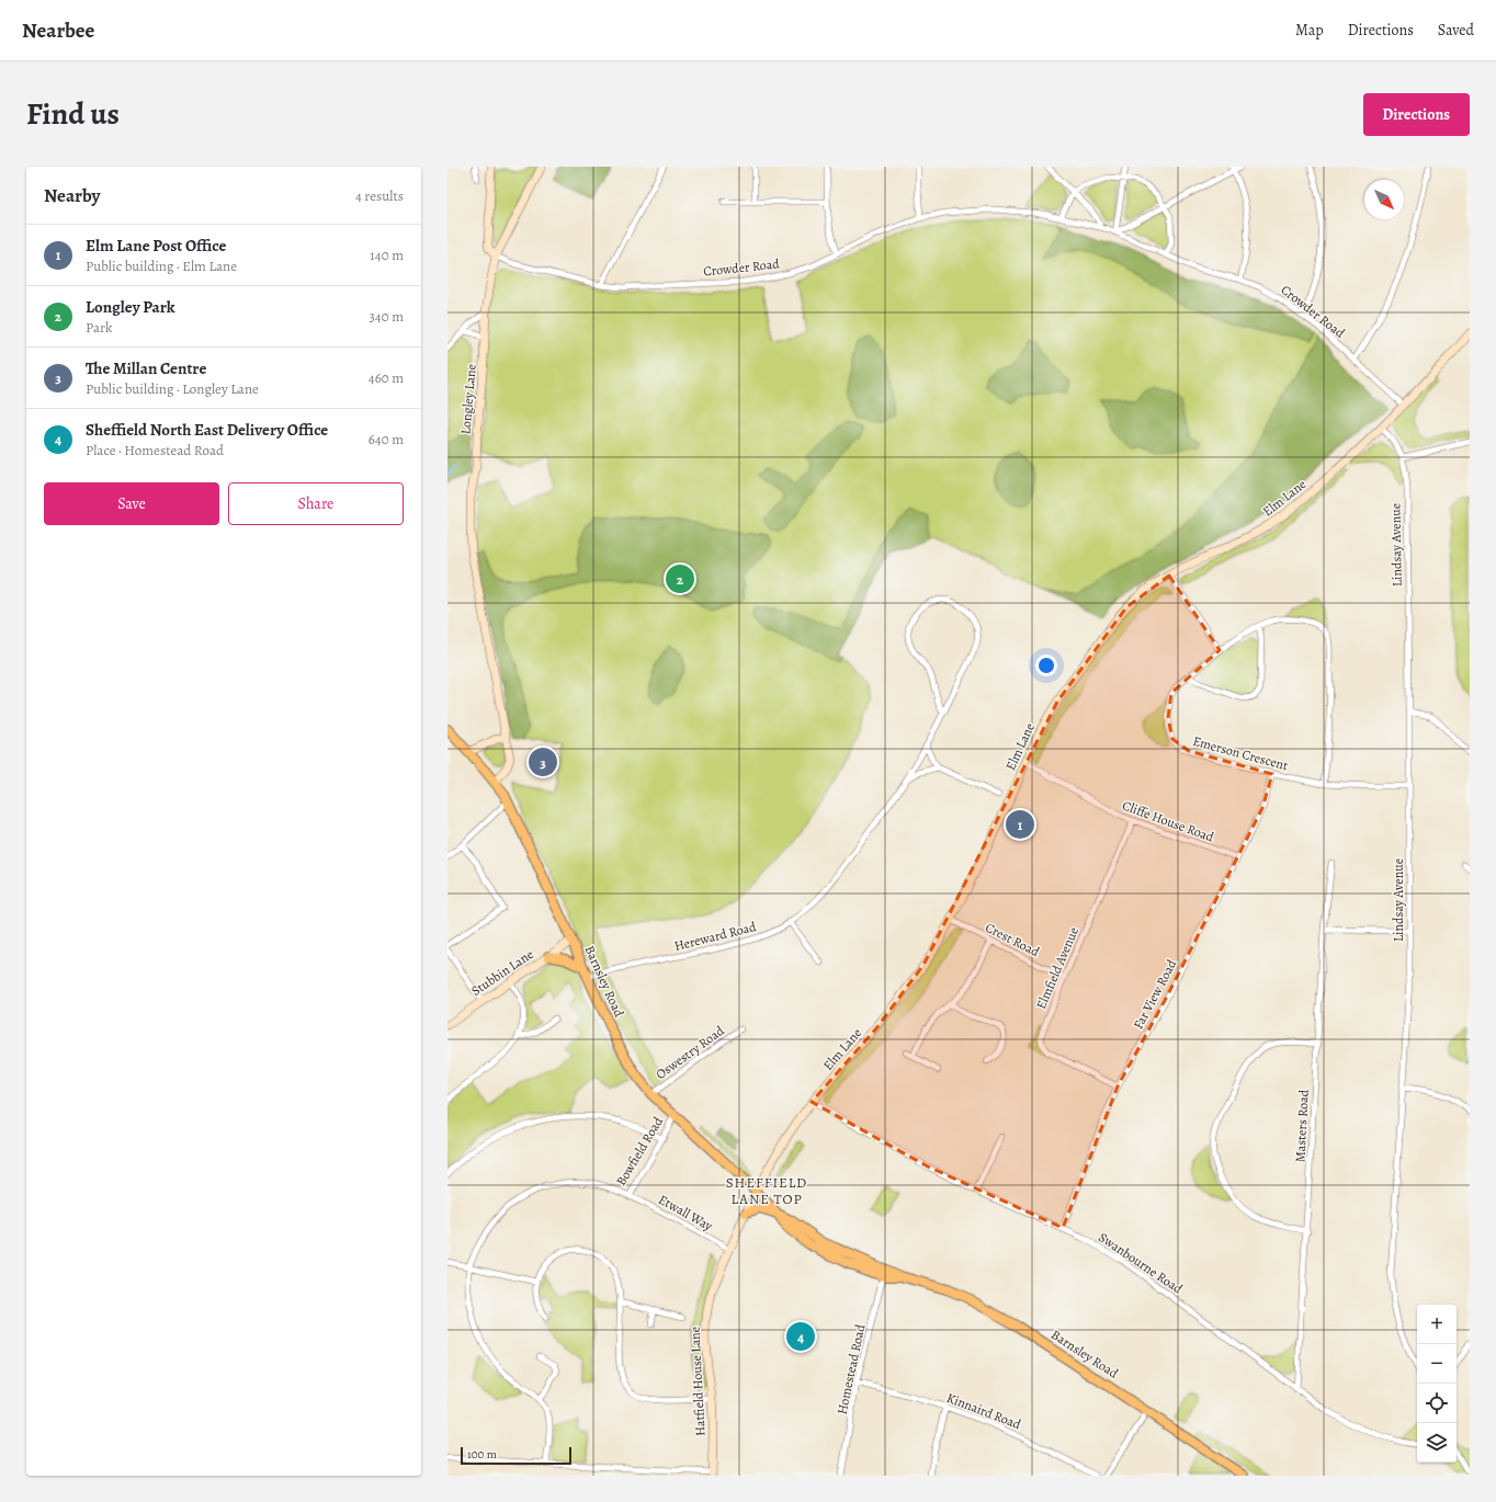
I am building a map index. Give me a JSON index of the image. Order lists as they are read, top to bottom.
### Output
{
  "streets": {
    "main road": ["Barnsley Road"],
    "street": [
      "Crowder Road",
      "Longley Lane",
      "Elm Lane",
      "Lindsay Avenue",
      "Emerson Crescent",
      "Cliffe House Road",
      "Hereward Road",
      "Crest Road",
      "Elmfield Avenue",
      "Stubbin Lane",
      "Far View Road",
      "Oswestry Road",
      "Masters Road",
      "Bowfield Road",
      "Etwall Way",
      "Swanbourne Road",
      "Homestead Road",
      "Hatfield House Lane",
      "Kinnaird Road"
    ]
  },
  "crossings": [
    ["Crowder Road", "Longley Lane"],
    ["Crowder Road", "Elm Lane"],
    ["Longley Lane", "Barnsley Road"],
    ["Elm Lane", "Lindsay Avenue"],
    ["Elm Lane", "Cliffe House Road"],
    ["Elm Lane", "Crest Road"],
    ["Elm Lane", "Barnsley Road"],
    ["Elm Lane", "Swanbourne Road"],
    ["Elm Lane", "Hatfield House Lane"],
    ["Lindsay Avenue", "Emerson Crescent"],
    ["Emerson Crescent", "Far View Road"],
    ["Cliffe House Road", "Elmfield Avenue"],
    ["Cliffe House Road", "Far View Road"],
    ["Hereward Road", "Barnsley Road"],
    ["Crest Road", "Elmfield Avenue"],
    ["Elmfield Avenue", "Far View Road"],
    ["Stubbin Lane", "Barnsley Road"],
    ["Barnsley Road", "Oswestry Road"],
    ["Barnsley Road", "Bowfield Road"],
    ["Barnsley Road", "Homestead Road"],
    ["Barnsley Road", "Hatfield House Lane"],
    ["Far View Road", "Swanbourne Road"],
    ["Masters Road", "Swanbourne Road"],
    ["Bowfield Road", "Etwall Way"],
    ["Etwall Way", "Hatfield House Lane"],
    ["Homestead Road", "Kinnaird Road"]
  ],
  "districts": ["SHEFFIELD LANE TOP"],
  "scale_bar": "100 m",
  "north": "bottom right",
  "page": {
    "header": "Nearbee",
    "nav": ["Map", "Directions", "Saved"],
    "title": "Find us",
    "buttons": [
      "Directions",
      ["Save", "Share"]
    ],
    "heading": ["Nearby", "4 results"],
    "list": [
      {
        "mark": "1",
        "name": "Elm Lane Post Office",
        "note": "Public building · Elm Lane",
        "value": "140 m"
      },
      {
        "mark": "2",
        "name": "Longley Park",
        "note": "Park",
        "value": "340 m"
      },
      {
        "mark": "3",
        "name": "The Millan Centre",
        "note": "Public building · Longley Lane",
        "value": "460 m"
      },
      {
        "mark": "4",
        "name": "Sheffield North East Delivery Office",
        "note": "Place · Homestead Road",
        "value": "640 m"
      }
    ],
    "pins": [
      "2",
      "3",
      "1",
      "4"
    ],
    "map_buttons": ["+", "−"],
    "scale": "100 m"
  }
}
